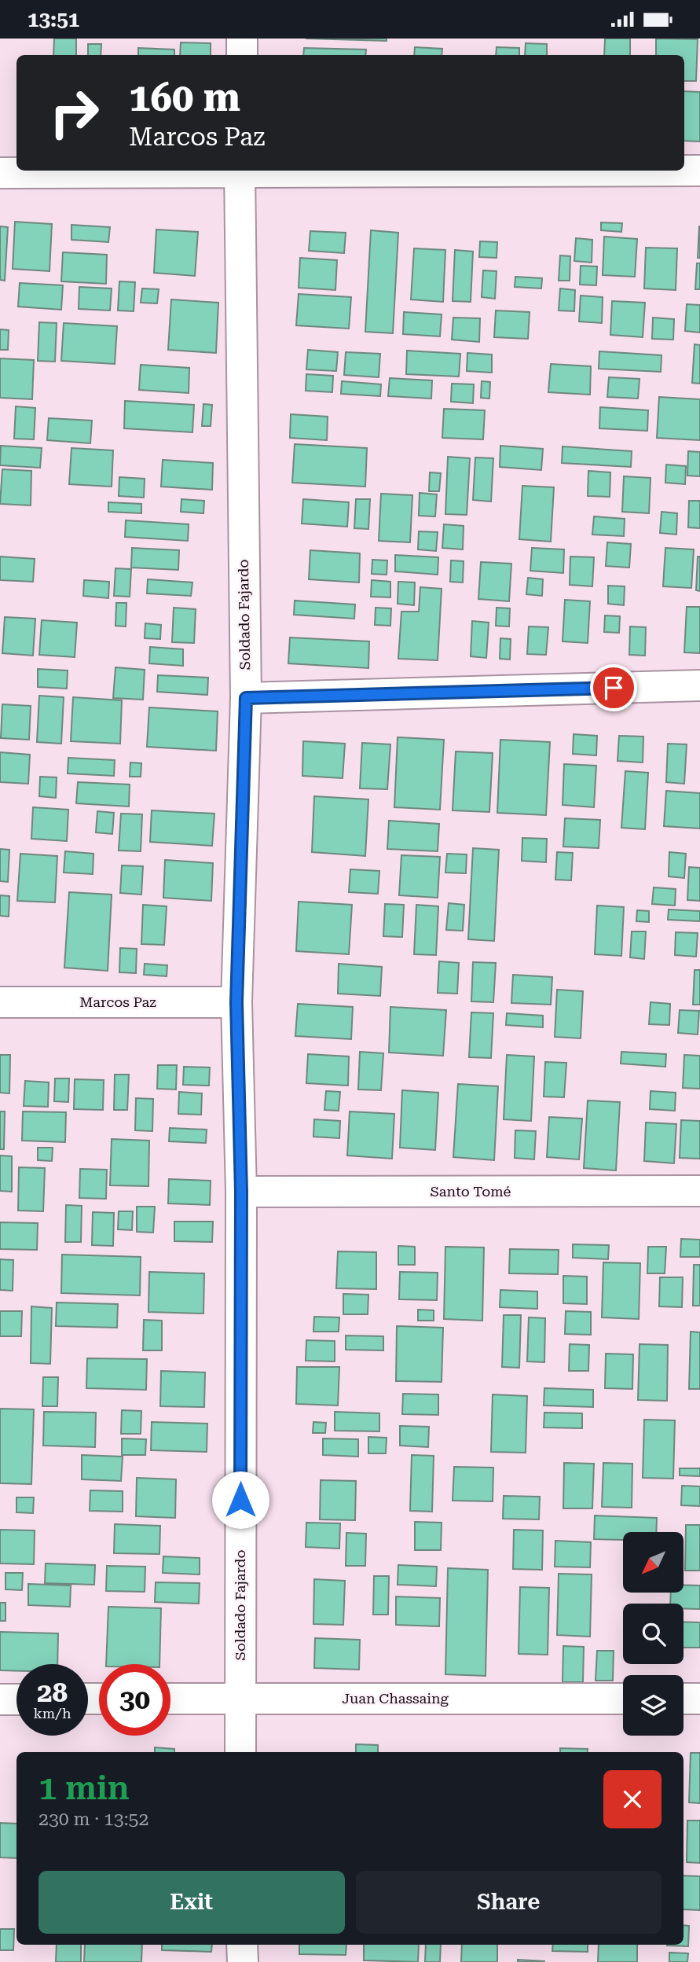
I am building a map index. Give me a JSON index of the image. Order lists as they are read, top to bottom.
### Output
{
  "streets": {
    "street": [
      "Soldado Fajardo",
      "Marcos Paz",
      "Santo Tomé",
      "Juan Chassaing"
    ]
  },
  "crossings": [
    ["Soldado Fajardo", "Marcos Paz"],
    ["Soldado Fajardo", "Santo Tomé"],
    ["Soldado Fajardo", "Juan Chassaing"]
  ],
  "north": "bottom left",
  "page": {
    "status": "13:51",
    "turn": ["160 m", "Marcos Paz"],
    "speed": "28 km/h",
    "limit": "30",
    "heading": ["1 min", "230 m · 13:52"],
    "buttons": ["Exit", "Share"]
  }
}
